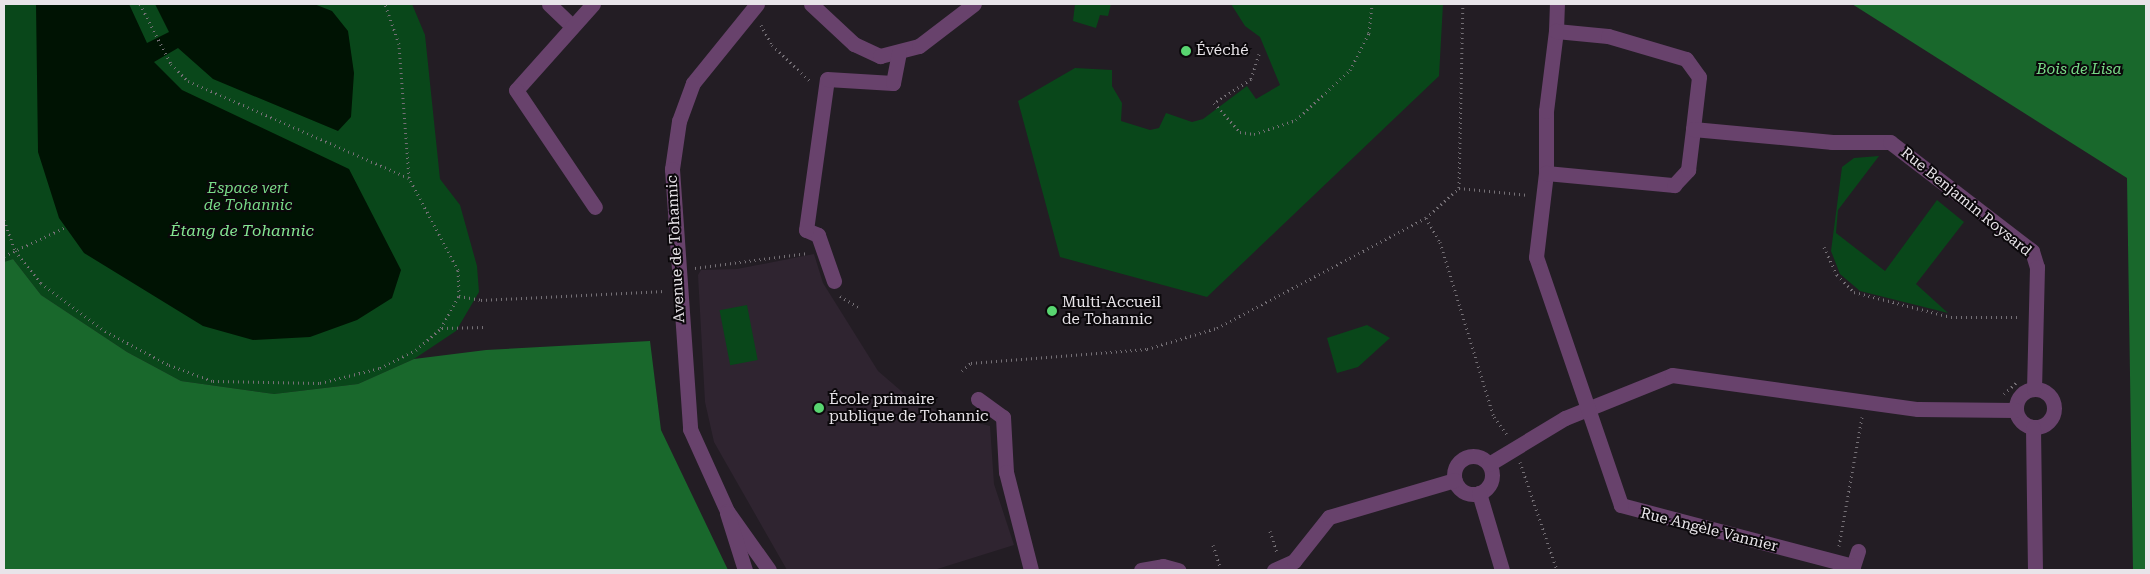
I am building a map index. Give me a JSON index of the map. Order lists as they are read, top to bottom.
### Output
{
  "streets": {
    "street": ["Rue Benjamin Roysard", "Avenue de Tohannic", "Rue Angèle Vannier"]
  },
  "water": ["Étang de Tohannic"],
  "parks": ["Bois de Lisa", "Espace vert de Tohannic"],
  "places": ["Évéché", "Multi-Accueil de Tohannic", "École primaire publique de Tohannic"]
}
